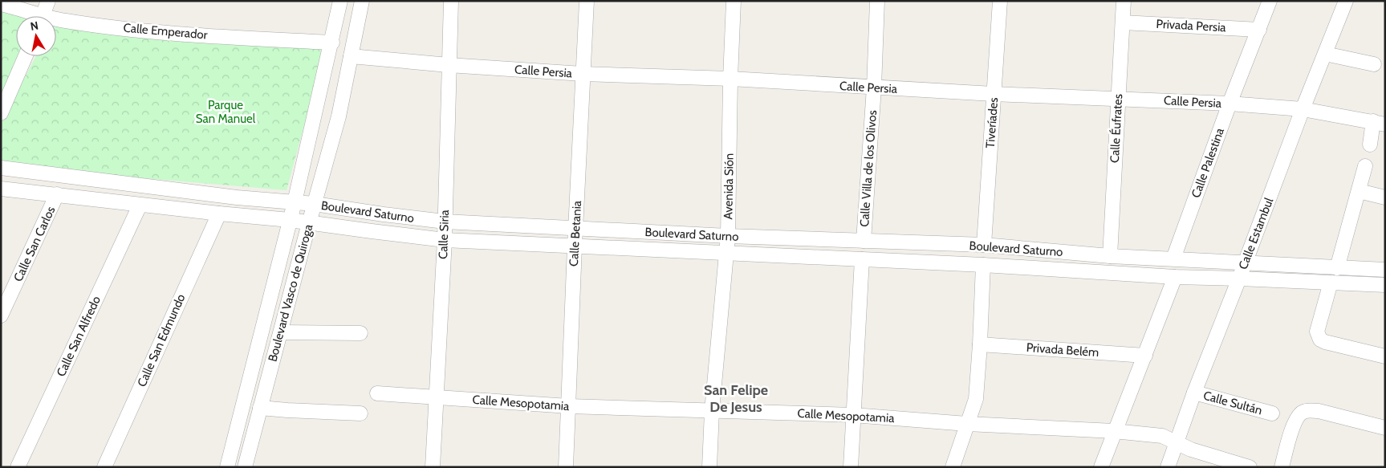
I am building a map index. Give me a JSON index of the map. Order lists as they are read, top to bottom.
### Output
{
  "streets": {
    "street": [
      "Privada Persia",
      "Calle Emperador",
      "Calle Persia",
      "Tiveríades",
      "Calle Éufrates",
      "Calle Palestina",
      "Calle Villa de los Olivos",
      "Avenida Sión",
      "Boulevard Saturno",
      "Calle Betania",
      "Calle Estambul",
      "Calle Siria",
      "Calle San Carlos",
      "Boulevard Vasco de Quiroga",
      "Calle San Alfredo",
      "Calle San Edmundo",
      "Privada Belém",
      "Calle Mesopotamia",
      "Calle Sultán"
    ]
  },
  "crossings": [
    ["Privada Persia", "Calle Éufrates"],
    ["Privada Persia", "Calle Palestina"],
    ["Calle Emperador", "Boulevard Vasco de Quiroga"],
    ["Calle Persia", "Tiveríades"],
    ["Calle Persia", "Calle Éufrates"],
    ["Calle Persia", "Calle Palestina"],
    ["Calle Persia", "Calle Villa de los Olivos"],
    ["Calle Persia", "Avenida Sión"],
    ["Calle Persia", "Calle Betania"],
    ["Calle Persia", "Calle Estambul"],
    ["Calle Persia", "Calle Siria"],
    ["Calle Persia", "Boulevard Vasco de Quiroga"],
    ["Tiveríades", "Boulevard Saturno"],
    ["Calle Éufrates", "Boulevard Saturno"],
    ["Calle Palestina", "Boulevard Saturno"],
    ["Calle Villa de los Olivos", "Boulevard Saturno"],
    ["Avenida Sión", "Boulevard Saturno"],
    ["Avenida Sión", "Calle Mesopotamia"],
    ["Boulevard Saturno", "Calle Betania"],
    ["Boulevard Saturno", "Calle Estambul"],
    ["Boulevard Saturno", "Calle Siria"],
    ["Boulevard Saturno", "Calle San Carlos"],
    ["Boulevard Saturno", "Boulevard Vasco de Quiroga"],
    ["Boulevard Saturno", "Calle San Alfredo"],
    ["Boulevard Saturno", "Calle San Edmundo"],
    ["Calle Betania", "Calle Mesopotamia"],
    ["Calle Estambul", "Calle Mesopotamia"],
    ["Calle Estambul", "Calle Sultán"],
    ["Calle Siria", "Calle Mesopotamia"]
  ],
  "districts": ["San Felipe De Jesus"],
  "parks": ["Parque San Manuel"],
  "north": "top"
}
